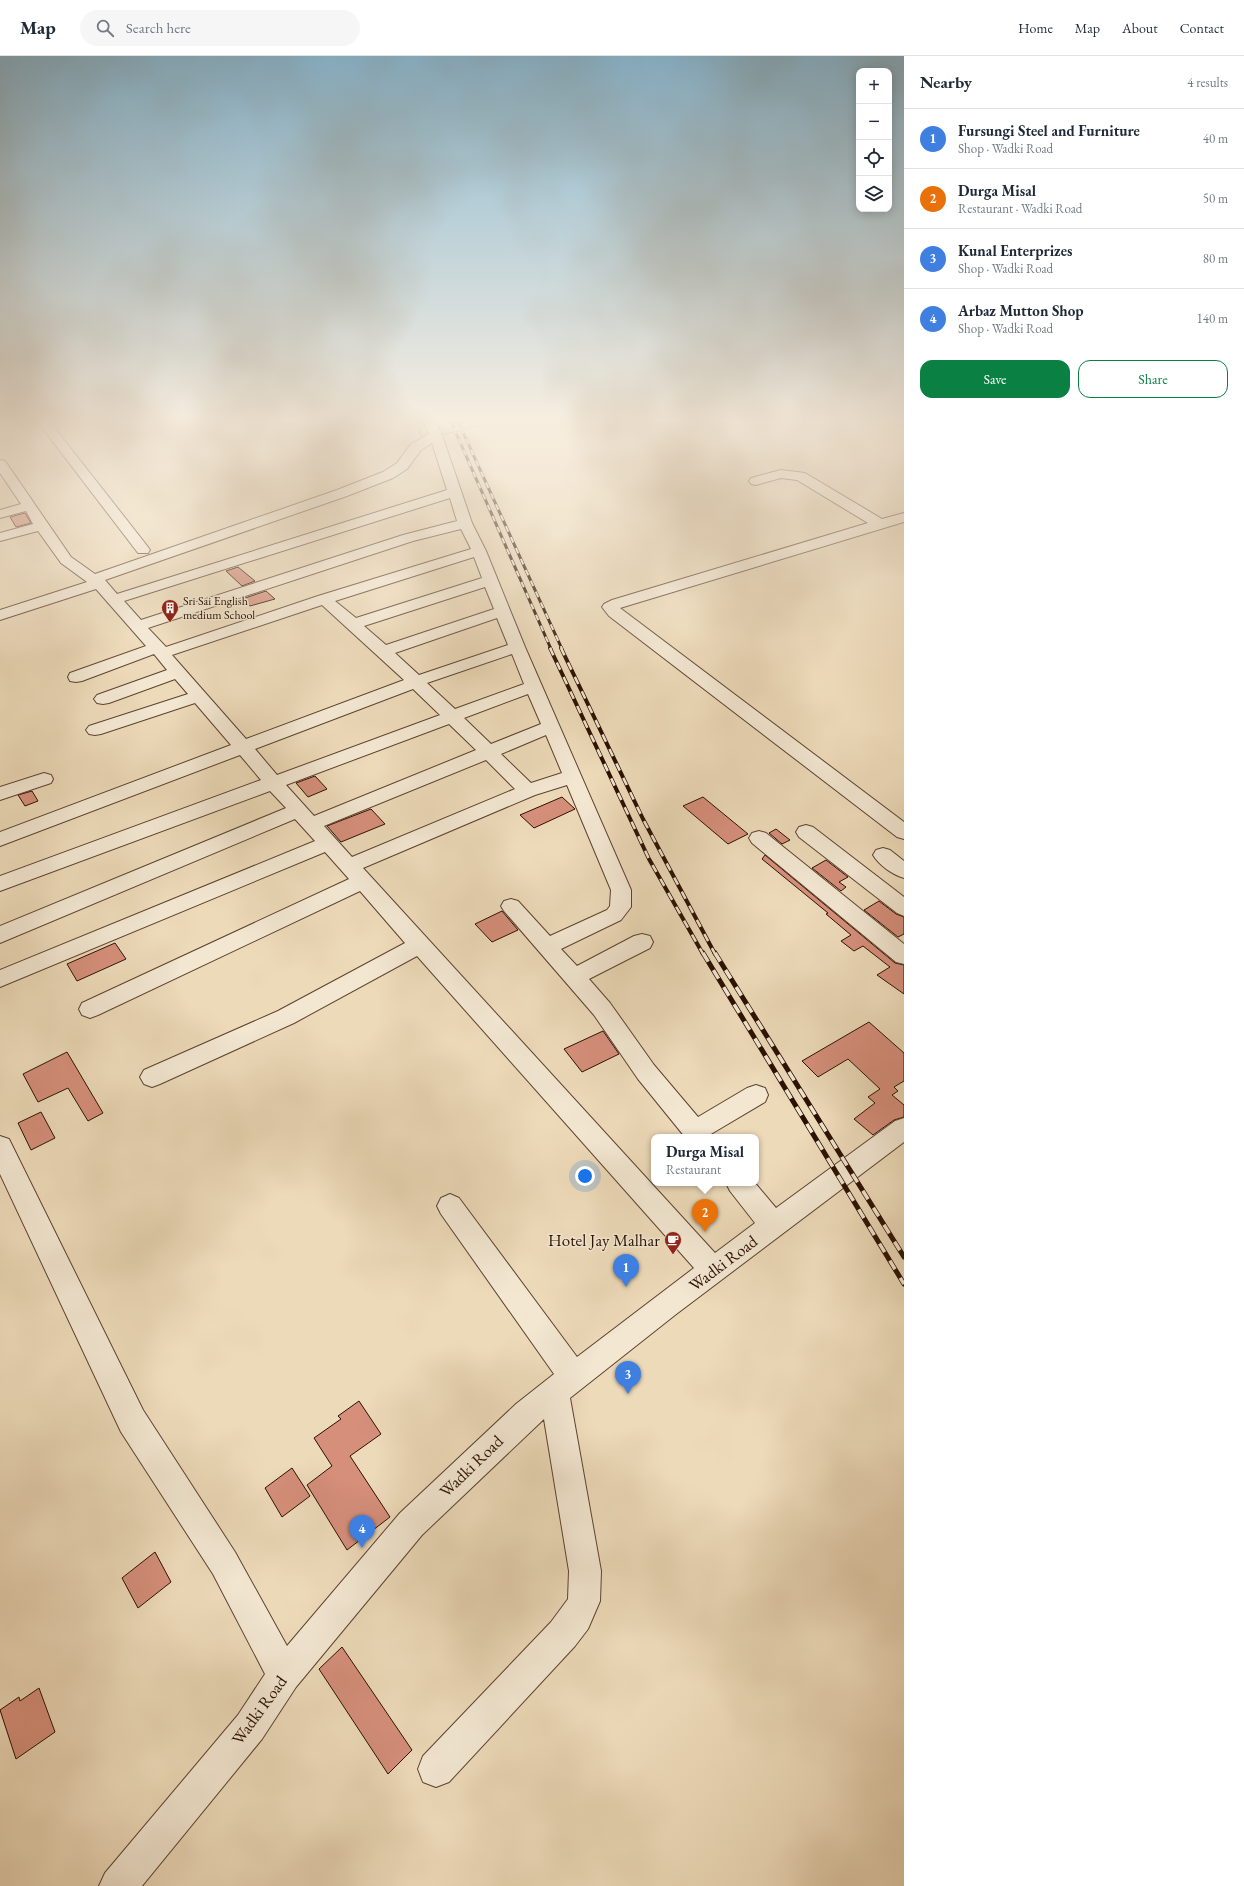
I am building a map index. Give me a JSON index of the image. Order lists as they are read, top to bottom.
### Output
{
  "streets": {
    "street": ["Wadki Road"]
  },
  "places": {
    "building": ["Sri Sai English medium School"],
    "cafe": ["Hotel Jay Malhar"]
  },
  "page": {
    "header": "Map",
    "search": "Search here",
    "nav": [
      "Home",
      "Map",
      "About",
      "Contact"
    ],
    "heading": ["Nearby", "4 results"],
    "map_buttons": ["+", "−"],
    "list": [
      {
        "mark": "1",
        "name": "Fursungi Steel and Furniture",
        "note": "Shop · Wadki Road",
        "value": "40 m"
      },
      {
        "mark": "2",
        "name": "Durga Misal",
        "note": "Restaurant · Wadki Road",
        "value": "50 m"
      },
      {
        "mark": "3",
        "name": "Kunal Enterprizes",
        "note": "Shop · Wadki Road",
        "value": "80 m"
      },
      {
        "mark": "4",
        "name": "Arbaz Mutton Shop",
        "note": "Shop · Wadki Road",
        "value": "140 m"
      }
    ],
    "buttons": ["Save", "Share"],
    "popup": ["Durga Misal", "Restaurant"],
    "pins": [
      "2",
      "1",
      "3",
      "4"
    ]
  }
}
